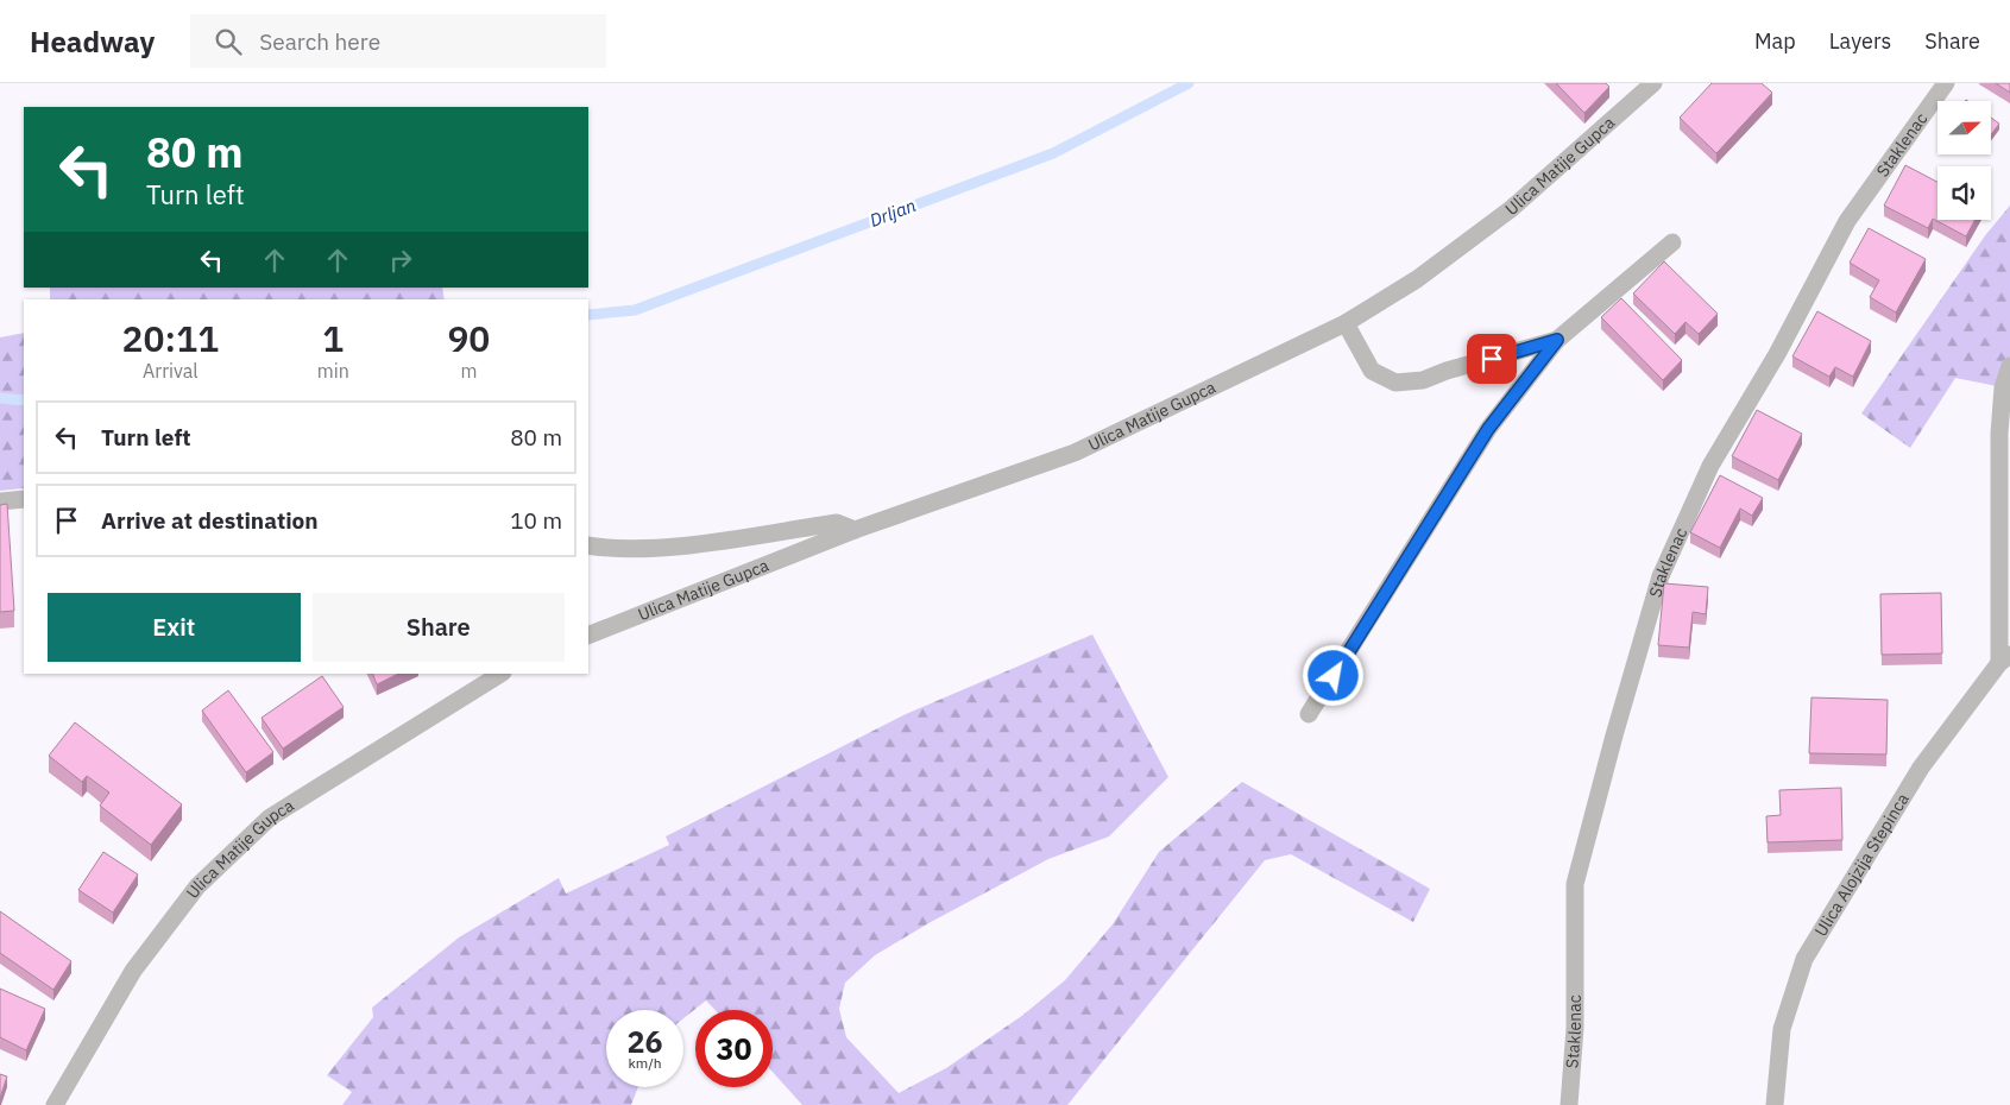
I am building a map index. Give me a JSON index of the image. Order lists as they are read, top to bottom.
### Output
{
  "streets": {
    "street": ["Staklenac", "Ulica Matije Gupca", "Ulica Alojzija Stepinca"]
  },
  "water": ["Drljan"],
  "north": "right",
  "page": {
    "header": "Headway",
    "search": "Search here",
    "nav": ["Map", "Layers", "Share"],
    "turn": ["80 m", "Turn left"],
    "eta": [
      "20:11",
      "Arrival",
      "1",
      "min",
      "90",
      "m"
    ],
    "list": [
      {
        "name": "Turn left",
        "value": "80 m"
      },
      {
        "name": "Arrive at destination",
        "value": "10 m"
      }
    ],
    "buttons": ["Exit", "Share"],
    "speed": "26 km/h",
    "limit": "30"
  }
}
